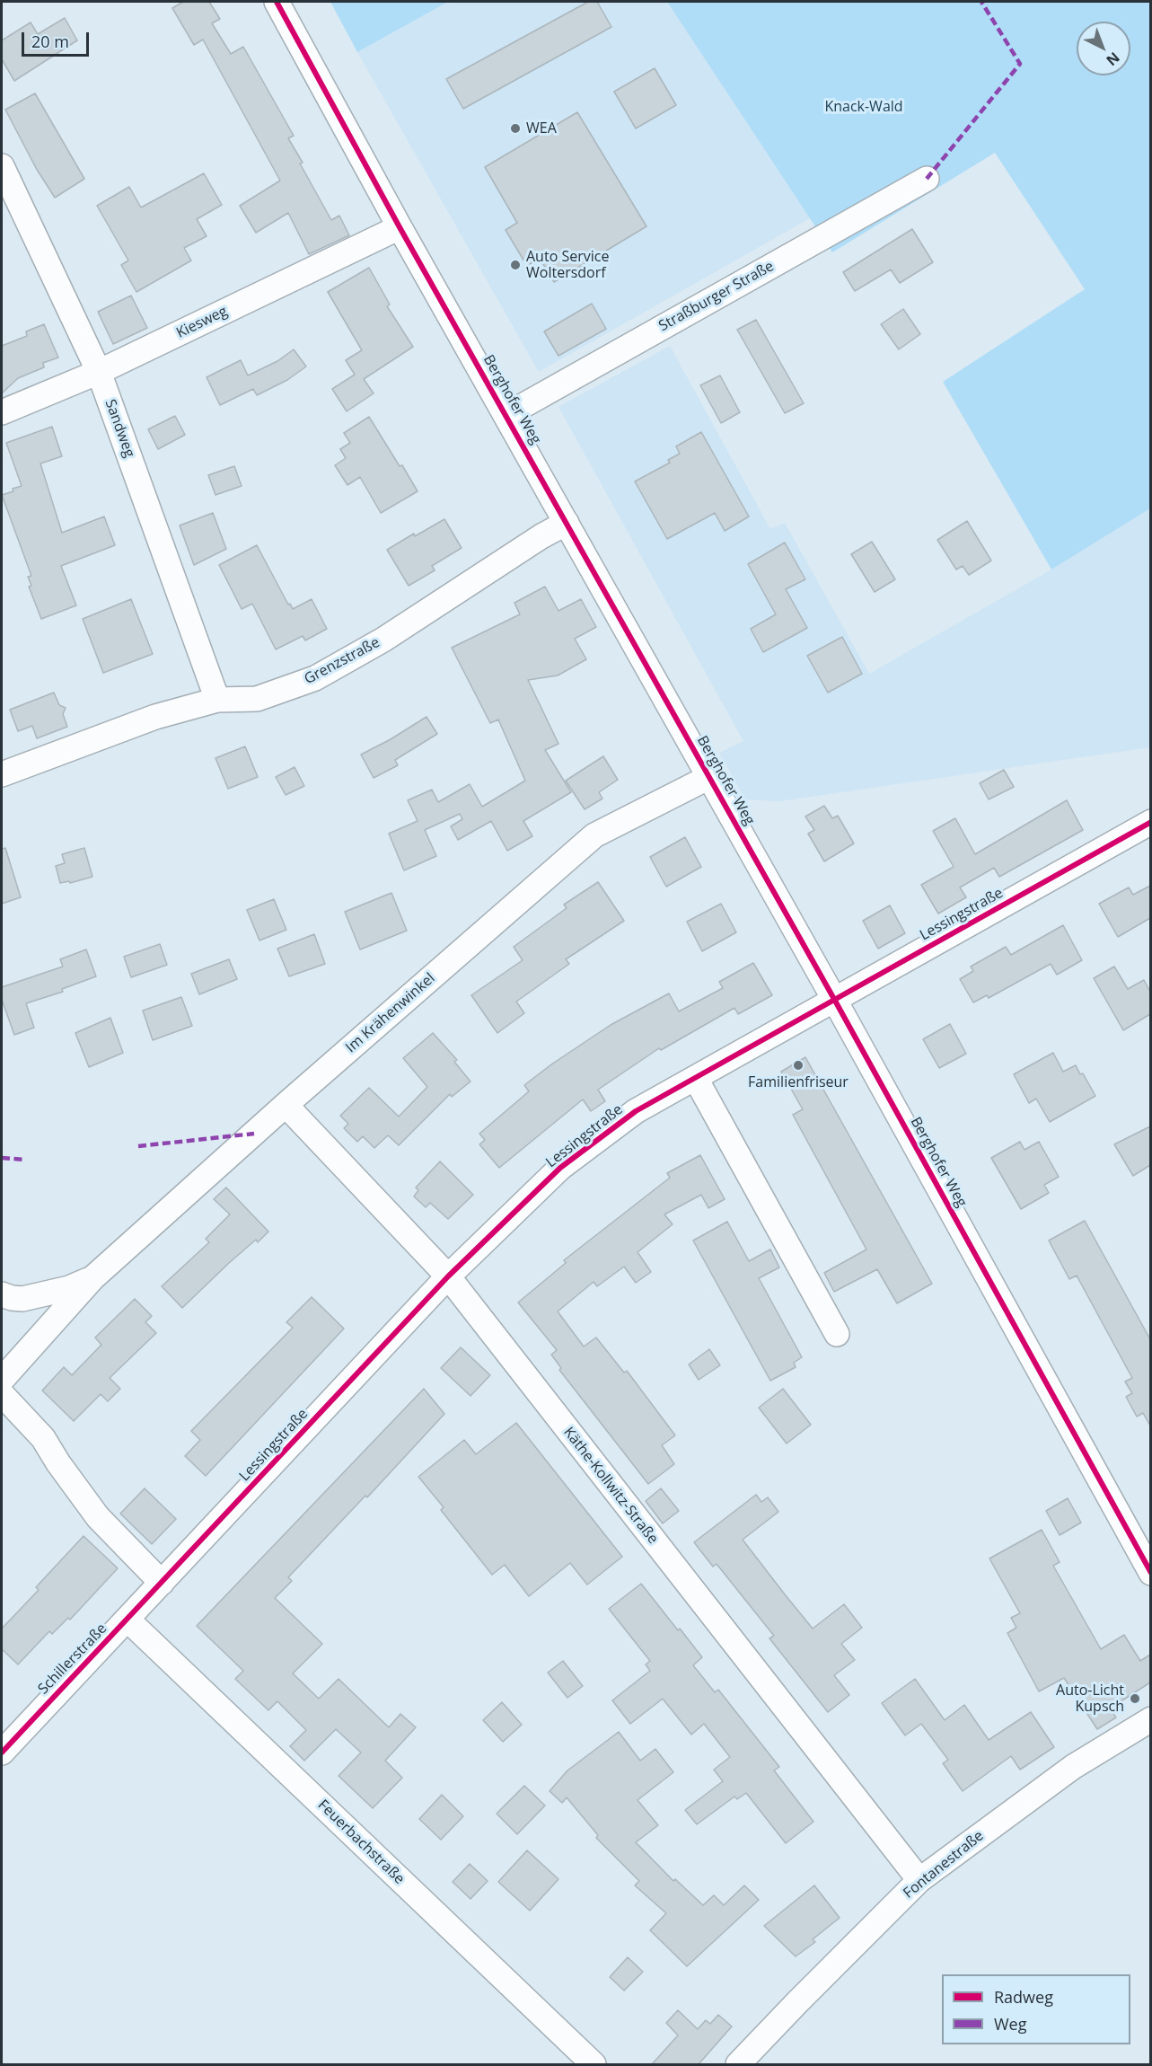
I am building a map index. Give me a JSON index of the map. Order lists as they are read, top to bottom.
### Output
{
  "streets": {
    "street": [
      "Straßburger Straße",
      "Kiesweg",
      "Berghofer Weg",
      "Sandweg",
      "Grenzstraße",
      "Lessingstraße",
      "Im Krähenwinkel",
      "Käthe-Kollwitz-Straße",
      "Schillerstraße",
      "Feuerbachstraße",
      "Fontanestraße"
    ]
  },
  "crossings": [
    ["Straßburger Straße", "Berghofer Weg"],
    ["Kiesweg", "Berghofer Weg"],
    ["Kiesweg", "Sandweg"],
    ["Berghofer Weg", "Grenzstraße"],
    ["Berghofer Weg", "Lessingstraße"],
    ["Berghofer Weg", "Im Krähenwinkel"],
    ["Sandweg", "Grenzstraße"],
    ["Lessingstraße", "Käthe-Kollwitz-Straße"],
    ["Lessingstraße", "Schillerstraße"],
    ["Im Krähenwinkel", "Käthe-Kollwitz-Straße"],
    ["Käthe-Kollwitz-Straße", "Fontanestraße"],
    ["Schillerstraße", "Feuerbachstraße"]
  ],
  "parks": ["Knack-Wald"],
  "places": [
    "WEA",
    "Auto Service Woltersdorf",
    "Familienfriseur",
    "Auto-Licht Kupsch"
  ],
  "legend": ["Radweg", "Weg"],
  "scale_bar": "20 m",
  "north": "bottom right"
}
